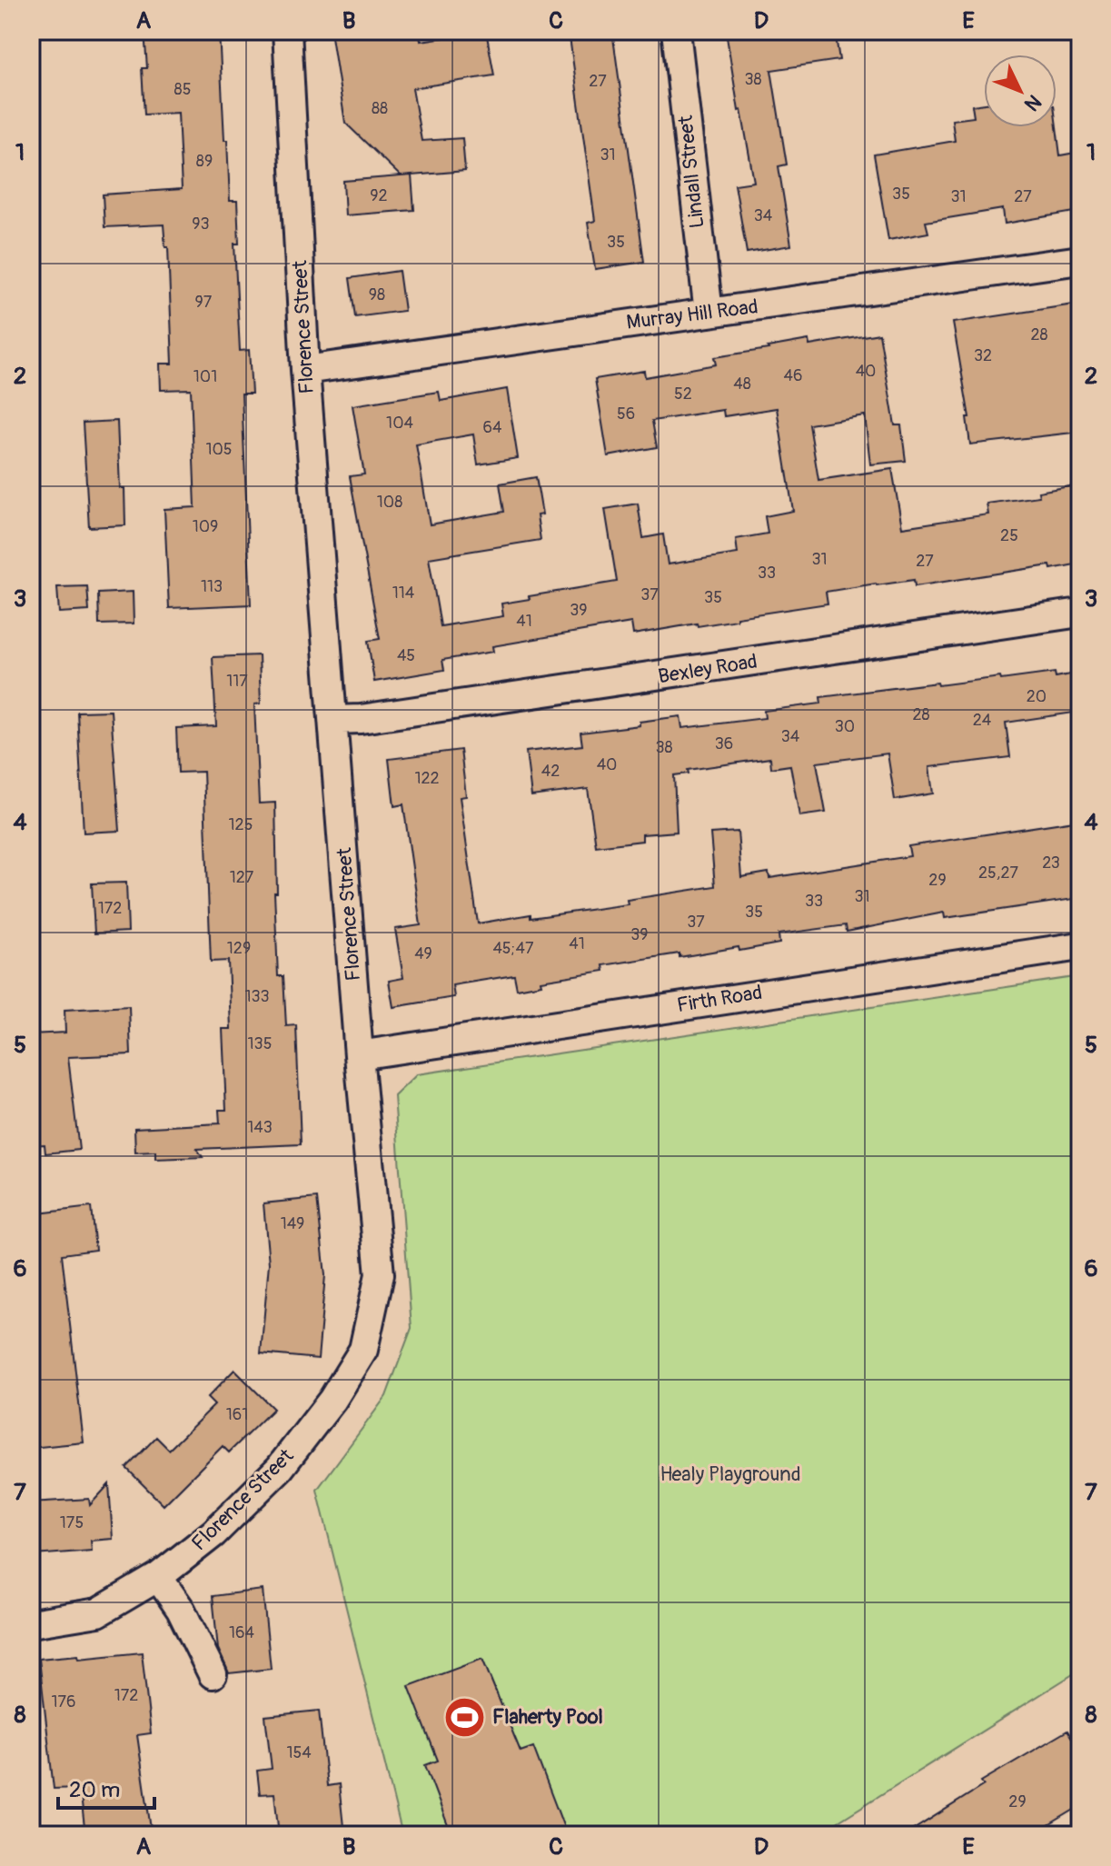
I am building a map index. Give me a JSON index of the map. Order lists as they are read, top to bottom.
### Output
{
  "streets": {
    "street": [
      "Lindall Street",
      "Murray Hill Road",
      "Florence Street",
      "Bexley Road",
      "Firth Road"
    ]
  },
  "crossings": [
    ["Lindall Street", "Murray Hill Road"],
    ["Murray Hill Road", "Florence Street"],
    ["Florence Street", "Bexley Road"],
    ["Florence Street", "Firth Road"]
  ],
  "parks": ["Healy Playground"],
  "places": {
    "sports": ["Flaherty Pool"]
  },
  "house_numbers": [
    "38",
    "27",
    "85",
    "88",
    "31",
    "89",
    "35",
    "92",
    "31",
    "27",
    "34",
    "93",
    "35",
    "98",
    "97",
    "28",
    "32",
    "40",
    "46",
    "101",
    "48",
    "52",
    "56",
    "104",
    "64",
    "105",
    "108",
    "109",
    "25",
    "31",
    "27",
    "33",
    "113",
    "114",
    "37",
    "35",
    "39",
    "41",
    "45",
    "117",
    "20",
    "28",
    "24",
    "30",
    "34",
    "36",
    "38",
    "40",
    "42",
    "122",
    "125",
    "23",
    "25,27",
    "127",
    "29",
    "31",
    "33",
    "172",
    "35",
    "37",
    "39",
    "41",
    "129",
    "45;47",
    "49",
    "133",
    "135",
    "143",
    "149",
    "161",
    "175",
    "164",
    "172",
    "176",
    "154",
    "29"
  ],
  "scale_bar": "20 m",
  "north": "bottom right",
  "grid": {
    "columns": [
      "A",
      "B",
      "C",
      "D",
      "E"
    ],
    "rows": [
      "1",
      "2",
      "3",
      "4",
      "5",
      "6",
      "7",
      "8"
    ]
  }
}
